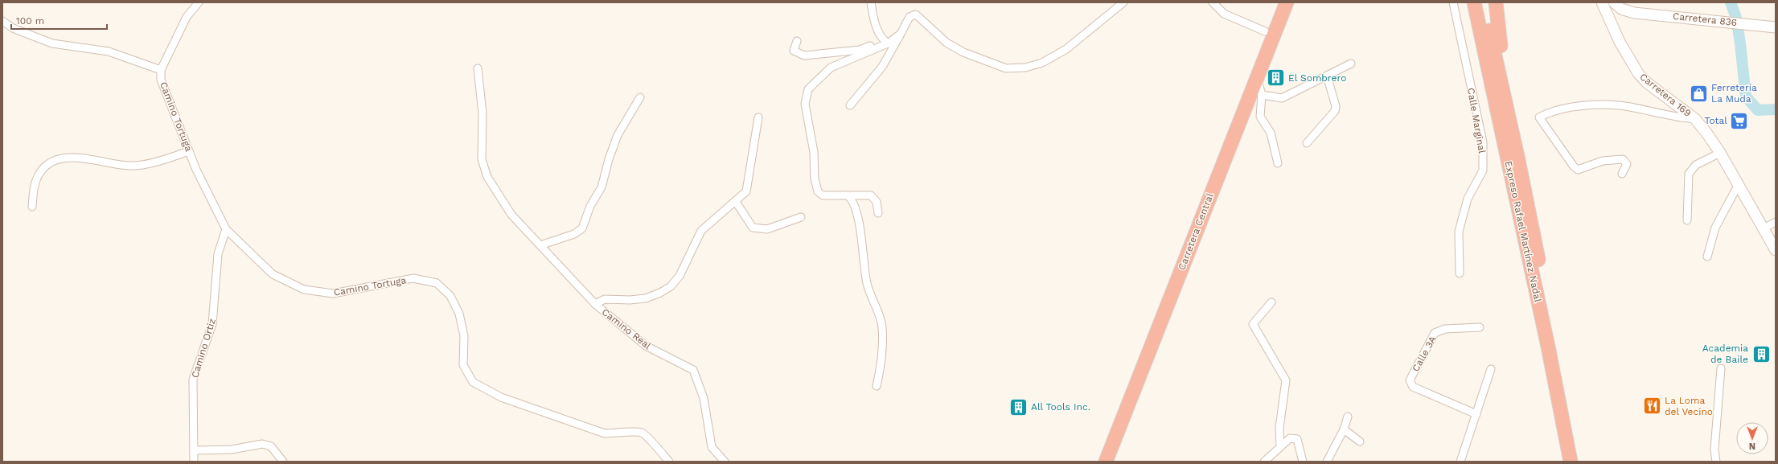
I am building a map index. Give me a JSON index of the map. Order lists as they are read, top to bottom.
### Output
{
  "streets": {
    "highway": ["Carretera Central", "Expreso Rafael Martínez Nadal"],
    "street": [
      "Carretera 836",
      "Carretera 169",
      "Camino Tortuga",
      "Calle Marginal",
      "Camino Real",
      "Camino Ortiz",
      "Calle 3A"
    ]
  },
  "crossings": [
    ["Carretera 836", "Carretera 169"],
    ["Camino Tortuga", "Camino Ortiz"]
  ],
  "places": {
    "building": ["El Sombrero", "Academia de Baile", "All Tools Inc."],
    "shop": ["Ferretería La Muda"],
    "supermarket": ["Total"],
    "restaurant": ["La Loma del Vecino"]
  },
  "scale_bar": "100 m",
  "north": "bottom"
}
